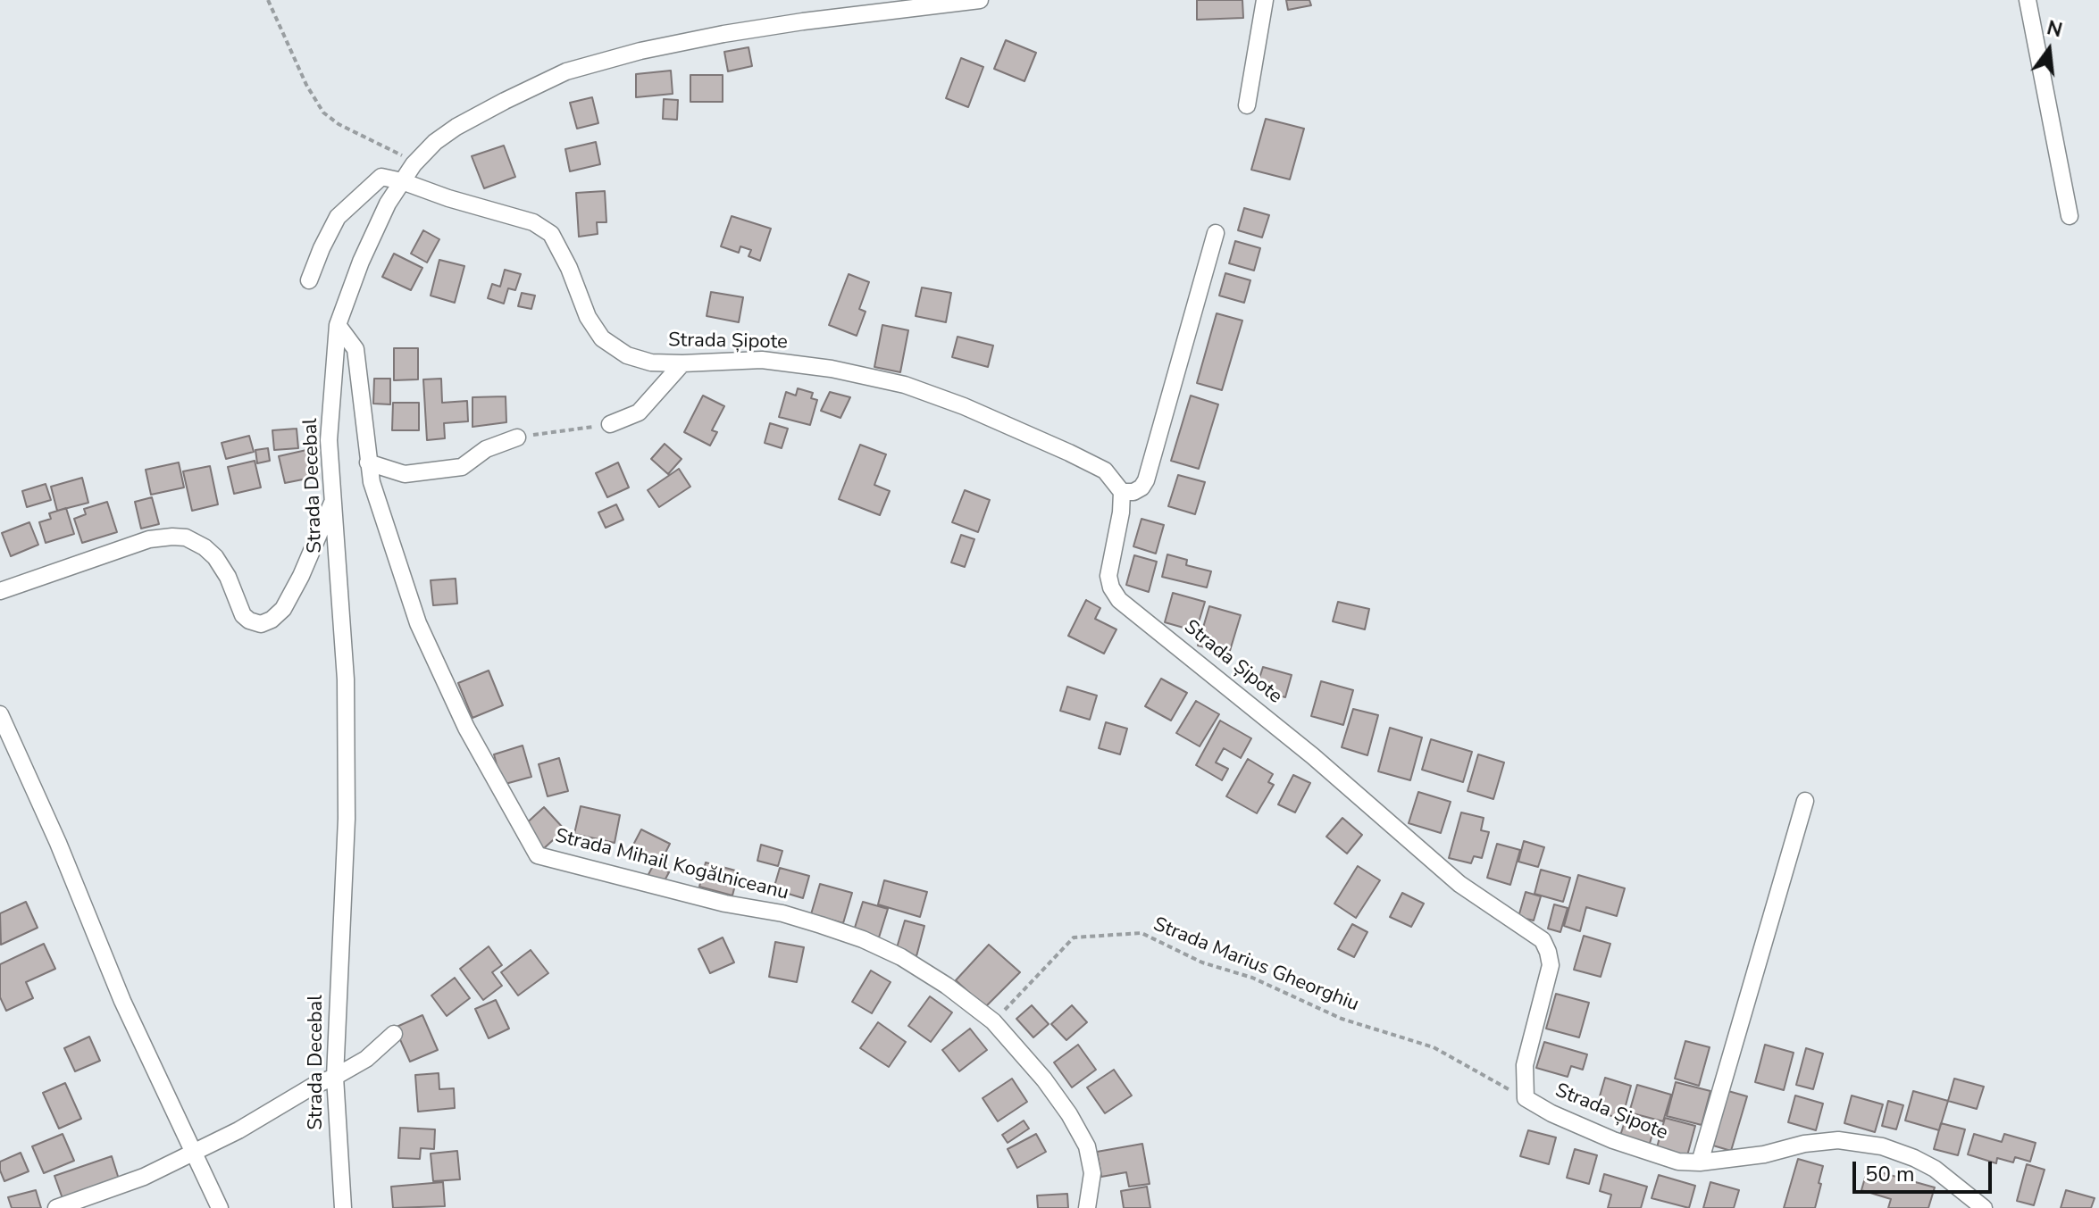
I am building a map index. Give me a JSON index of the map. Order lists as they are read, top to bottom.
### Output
{
  "streets": {
    "street": ["Strada Șipote", "Strada Decebal", "Strada Mihail Kogălniceanu"],
    "path": ["Strada Marius Gheorghiu"]
  },
  "crossings": [
    ["Strada Șipote", "Strada Decebal"],
    ["Strada Șipote", "Strada Marius Gheorghiu"],
    ["Strada Decebal", "Strada Mihail Kogălniceanu"],
    ["Strada Mihail Kogălniceanu", "Strada Marius Gheorghiu"]
  ],
  "scale_bar": "50 m",
  "north": "top"
}
